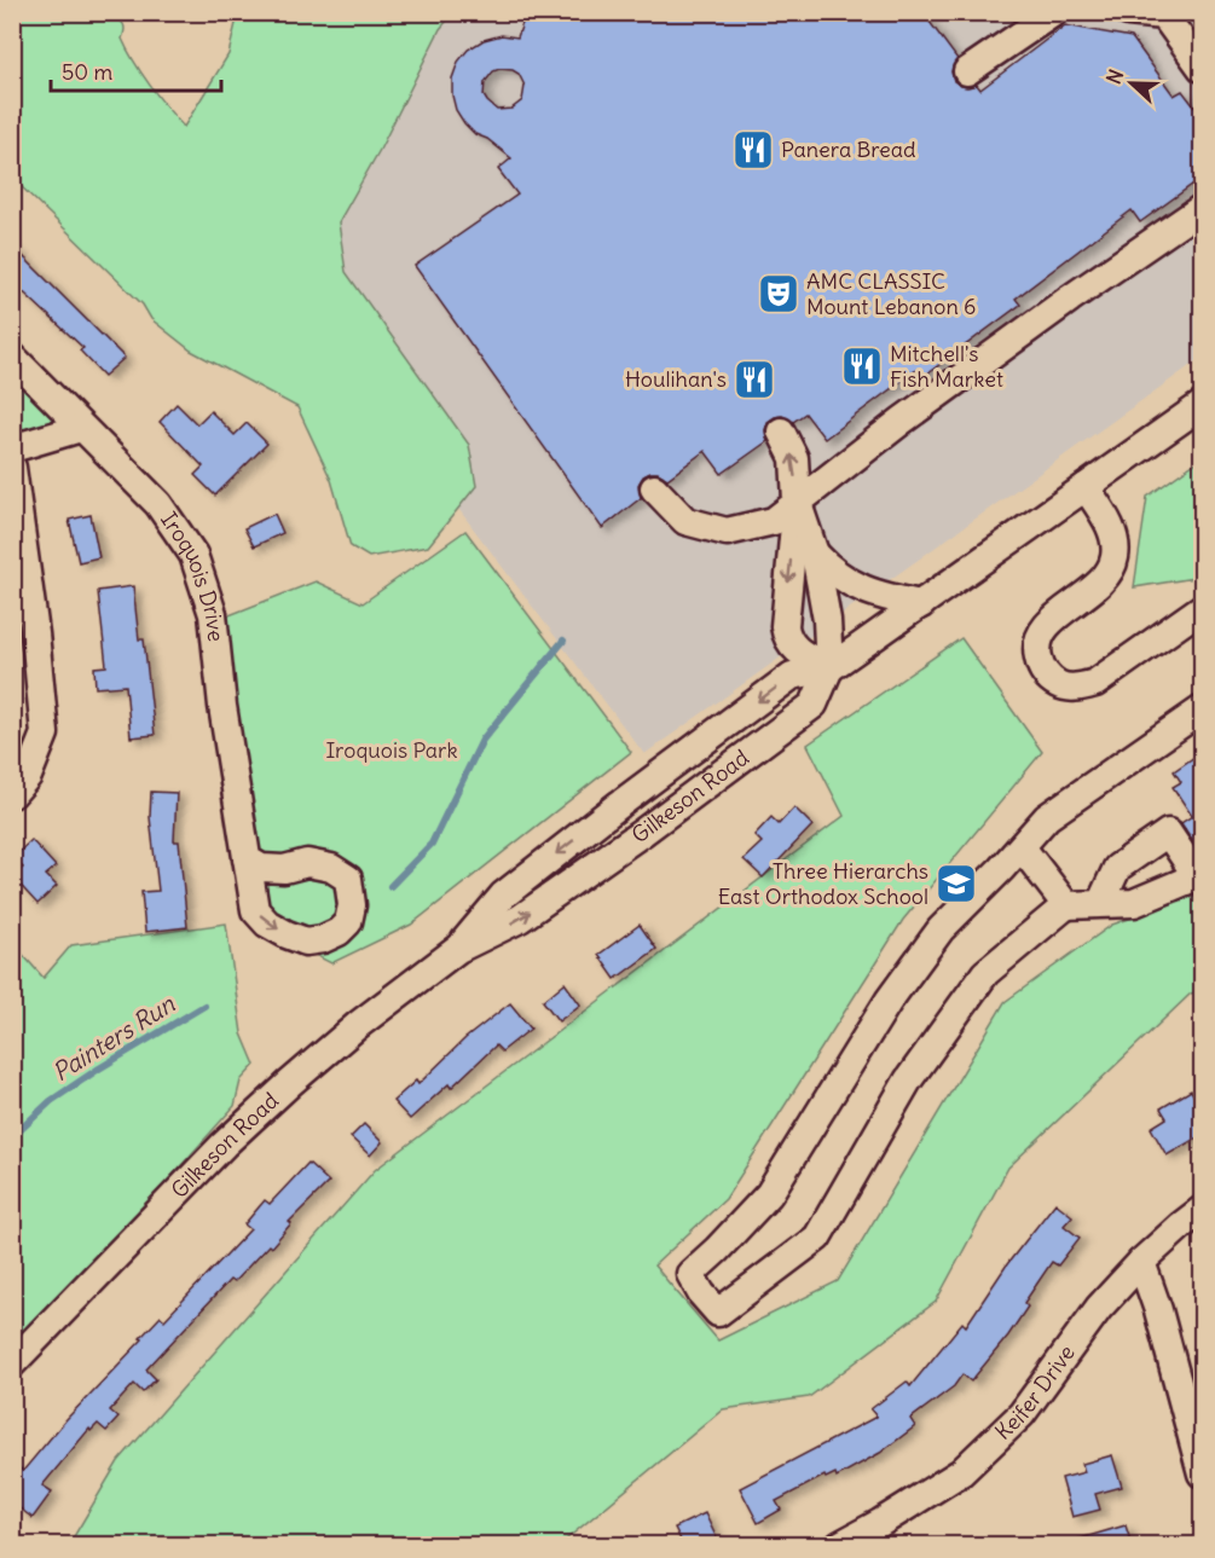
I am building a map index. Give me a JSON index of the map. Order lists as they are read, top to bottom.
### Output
{
  "streets": {
    "street": ["Iroquois Drive", "Gilkeson Road", "Keifer Drive"]
  },
  "water": ["Painters Run"],
  "parks": ["Iroquois Park"],
  "places": {
    "restaurant": ["Panera Bread", "Mitchell's Fish Market", "Houlihan's"],
    "theatre": ["AMC CLASSIC Mount Lebanon 6"],
    "school or university": ["Three Hierarchs East Orthodox School"]
  },
  "scale_bar": "50 m",
  "north": "left"
}
